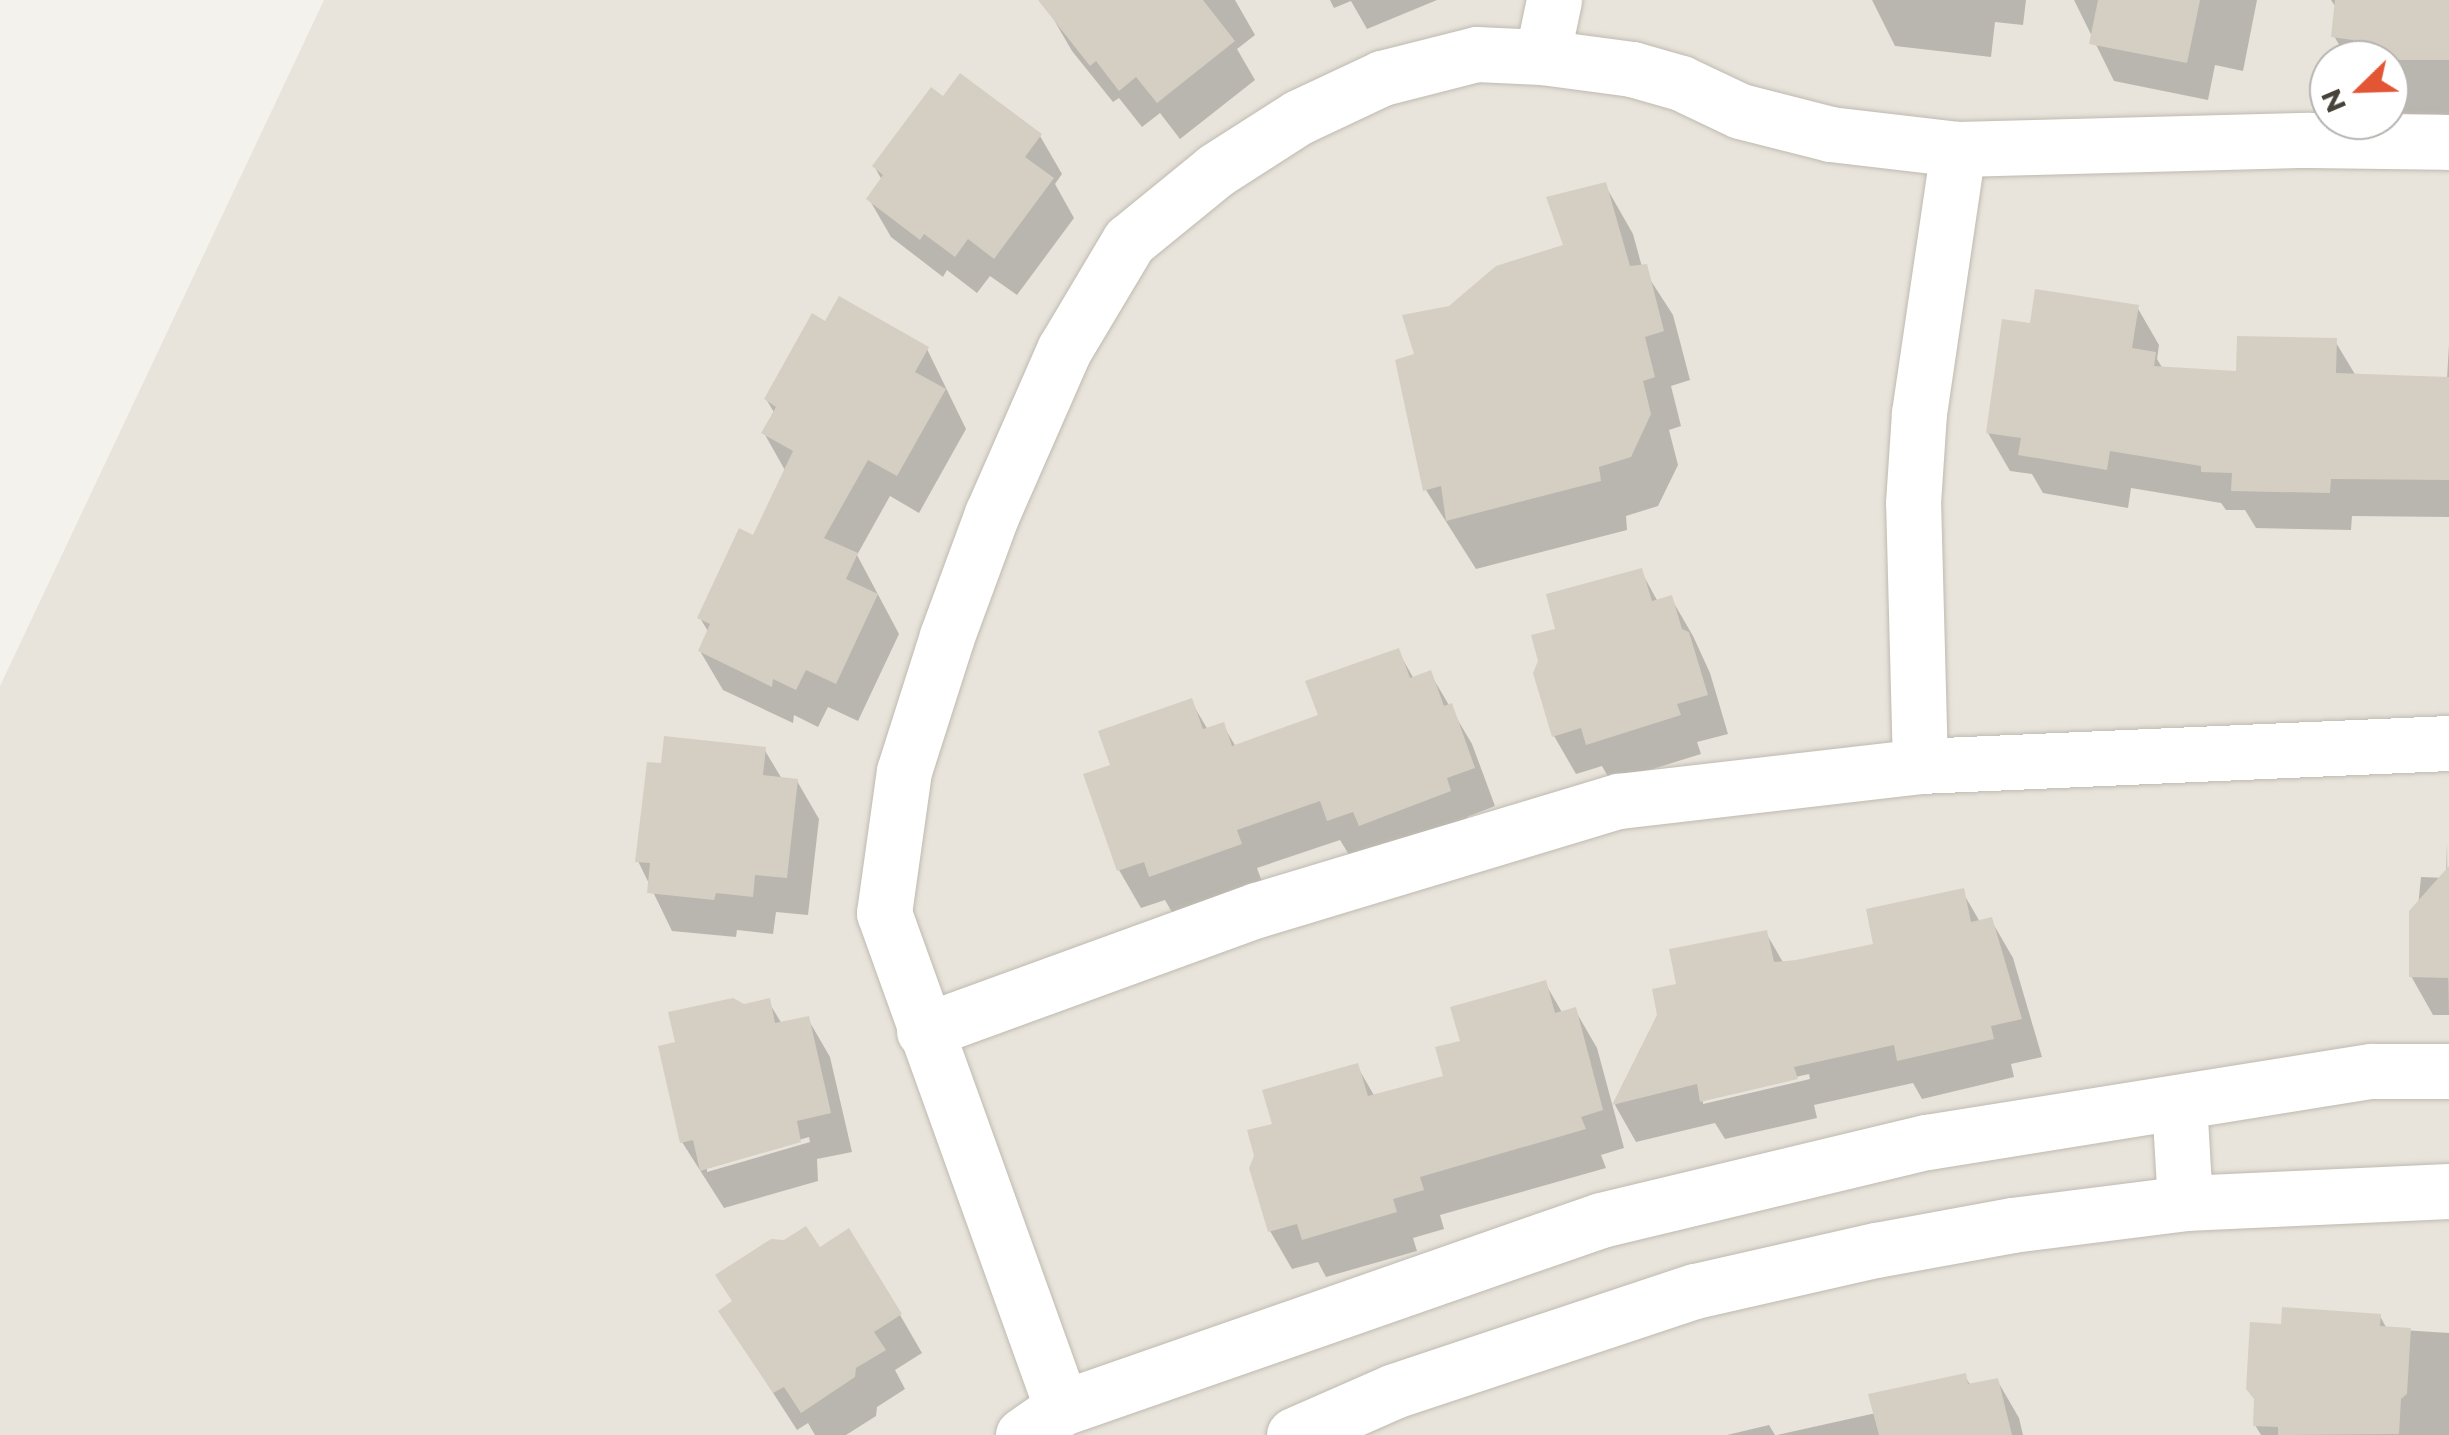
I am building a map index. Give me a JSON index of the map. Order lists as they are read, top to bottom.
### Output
{
  "north": "bottom left"
}
